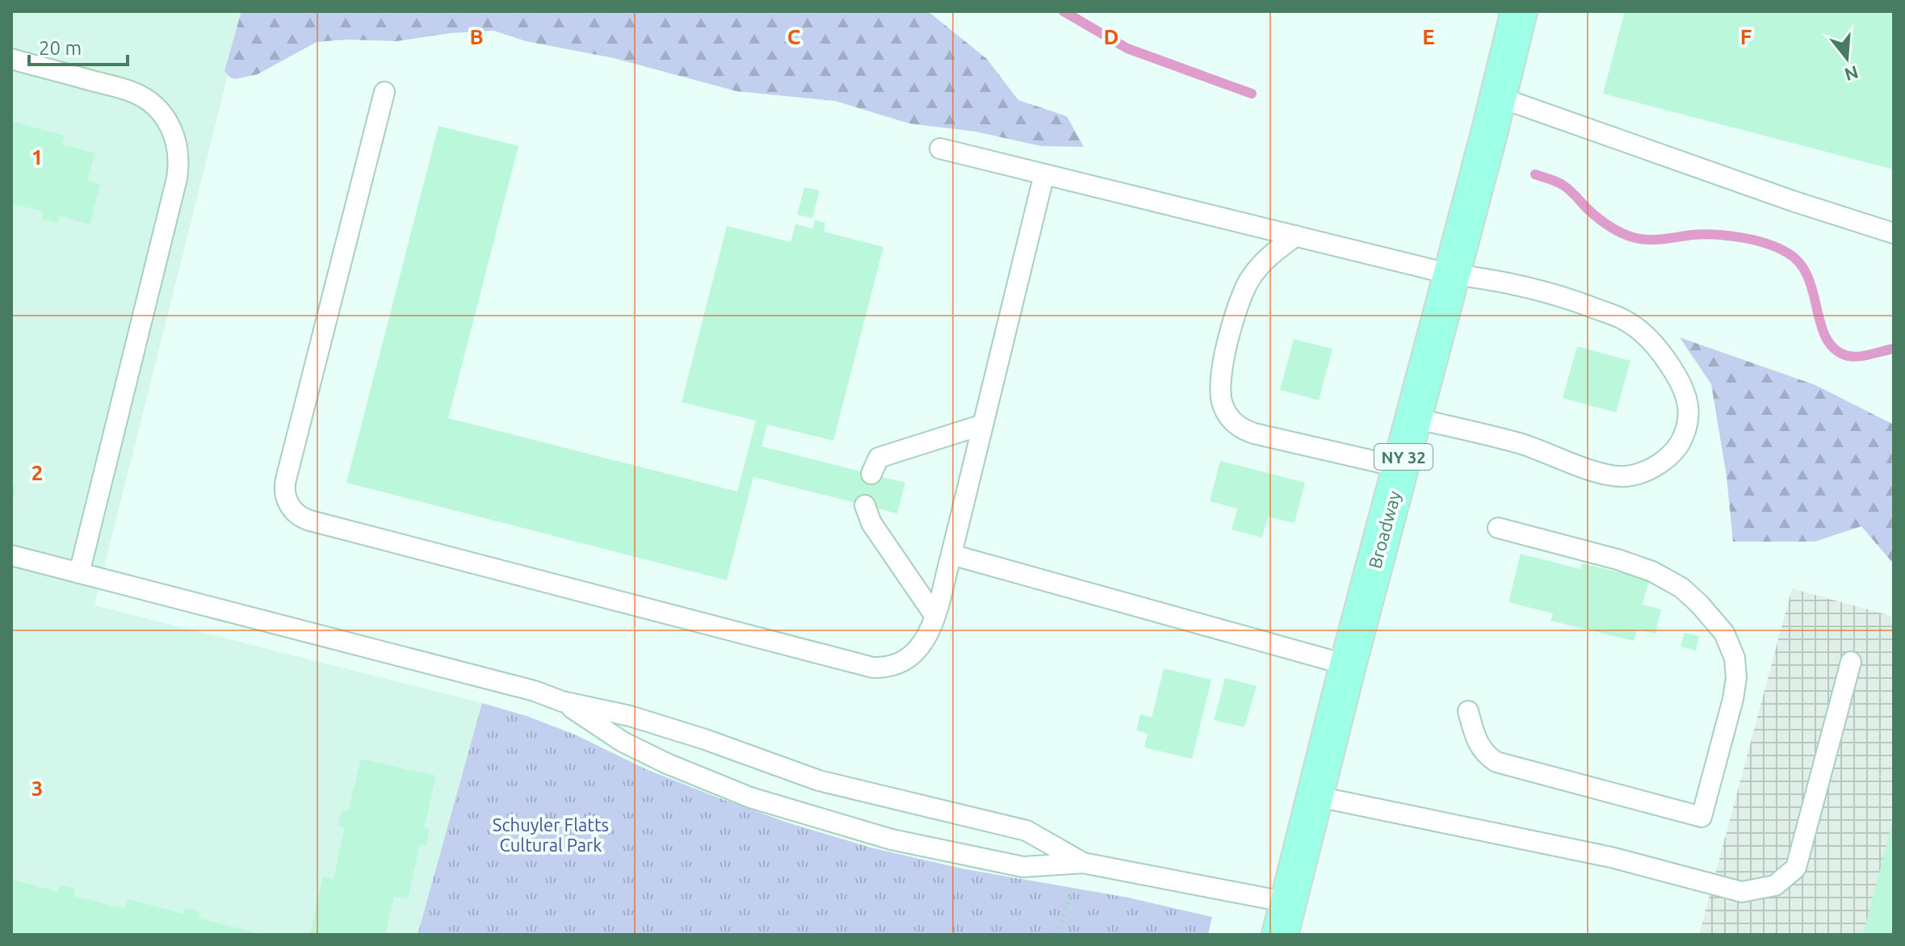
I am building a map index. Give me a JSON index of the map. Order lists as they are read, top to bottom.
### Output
{
  "streets": {
    "main road": ["NY 32", "Broadway"]
  },
  "parks": ["Schuyler Flatts Cultural Park"],
  "scale_bar": "20 m",
  "north": "bottom",
  "grid": {
    "columns": [
      "B",
      "C",
      "D",
      "E",
      "F"
    ],
    "rows": ["1", "2", "3"]
  }
}
